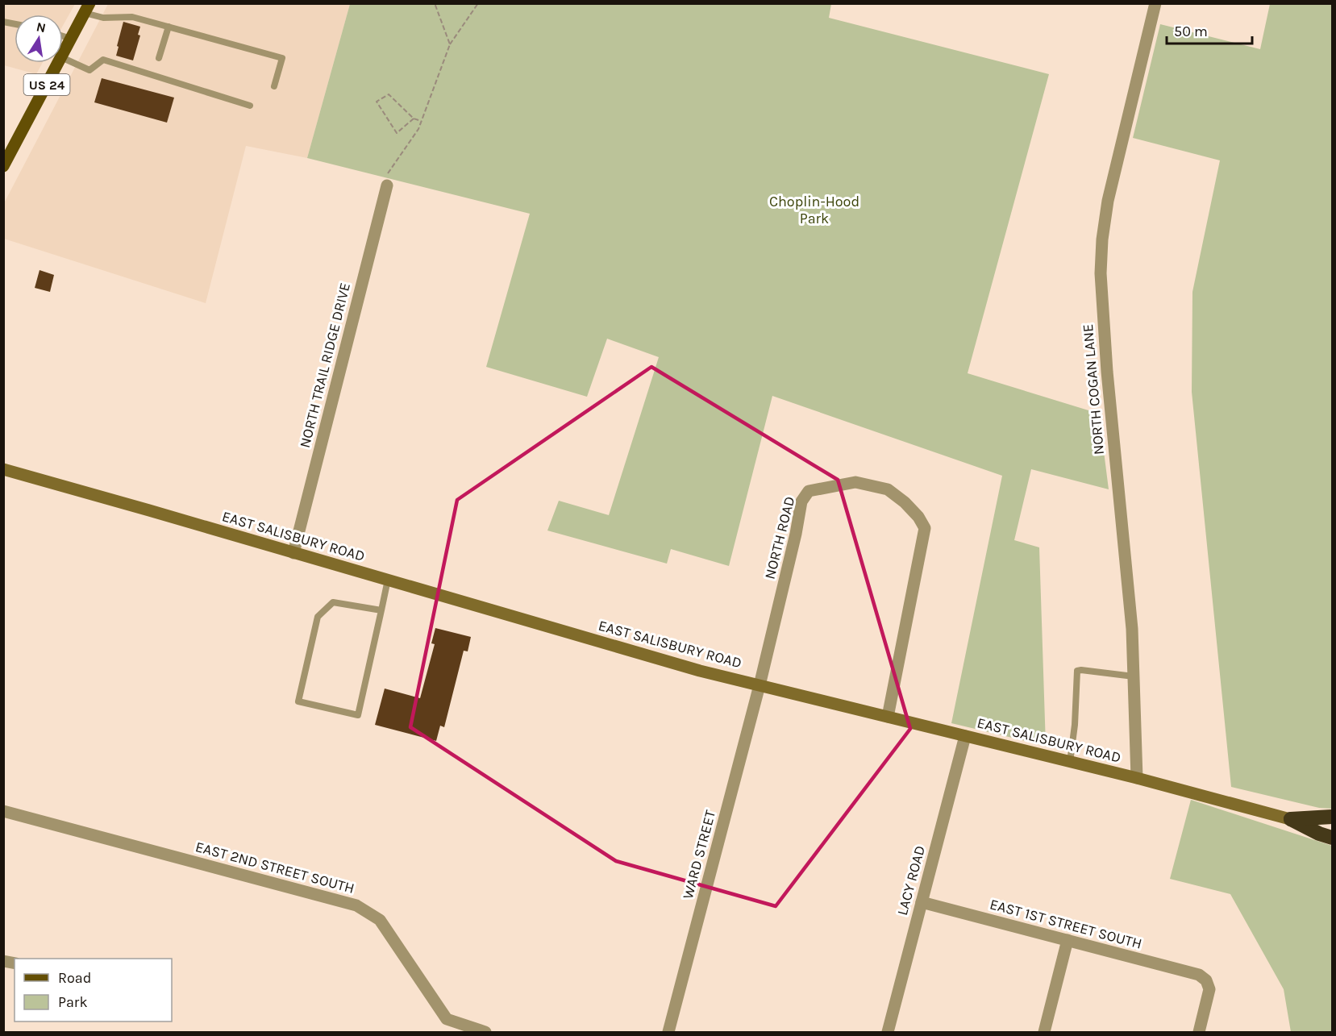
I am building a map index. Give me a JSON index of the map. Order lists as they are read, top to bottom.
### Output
{
  "streets": {
    "main road": ["US 24", "EAST SALISBURY ROAD"],
    "street": [
      "NORTH TRAIL RIDGE DRIVE",
      "NORTH COGAN LANE",
      "NORTH ROAD",
      "WARD STREET",
      "EAST 2ND STREET SOUTH",
      "LACY ROAD",
      "EAST 1ST STREET SOUTH"
    ]
  },
  "crossings": [
    ["NORTH TRAIL RIDGE DRIVE", "EAST SALISBURY ROAD"],
    ["NORTH COGAN LANE", "EAST SALISBURY ROAD"],
    ["EAST SALISBURY ROAD", "NORTH ROAD"],
    ["EAST SALISBURY ROAD", "WARD STREET"],
    ["EAST SALISBURY ROAD", "LACY ROAD"],
    ["NORTH ROAD", "WARD STREET"],
    ["LACY ROAD", "EAST 1ST STREET SOUTH"]
  ],
  "parks": ["Choplin-Hood Park"],
  "legend": ["Road", "Park"],
  "scale_bar": "50 m",
  "north": "top"
}
